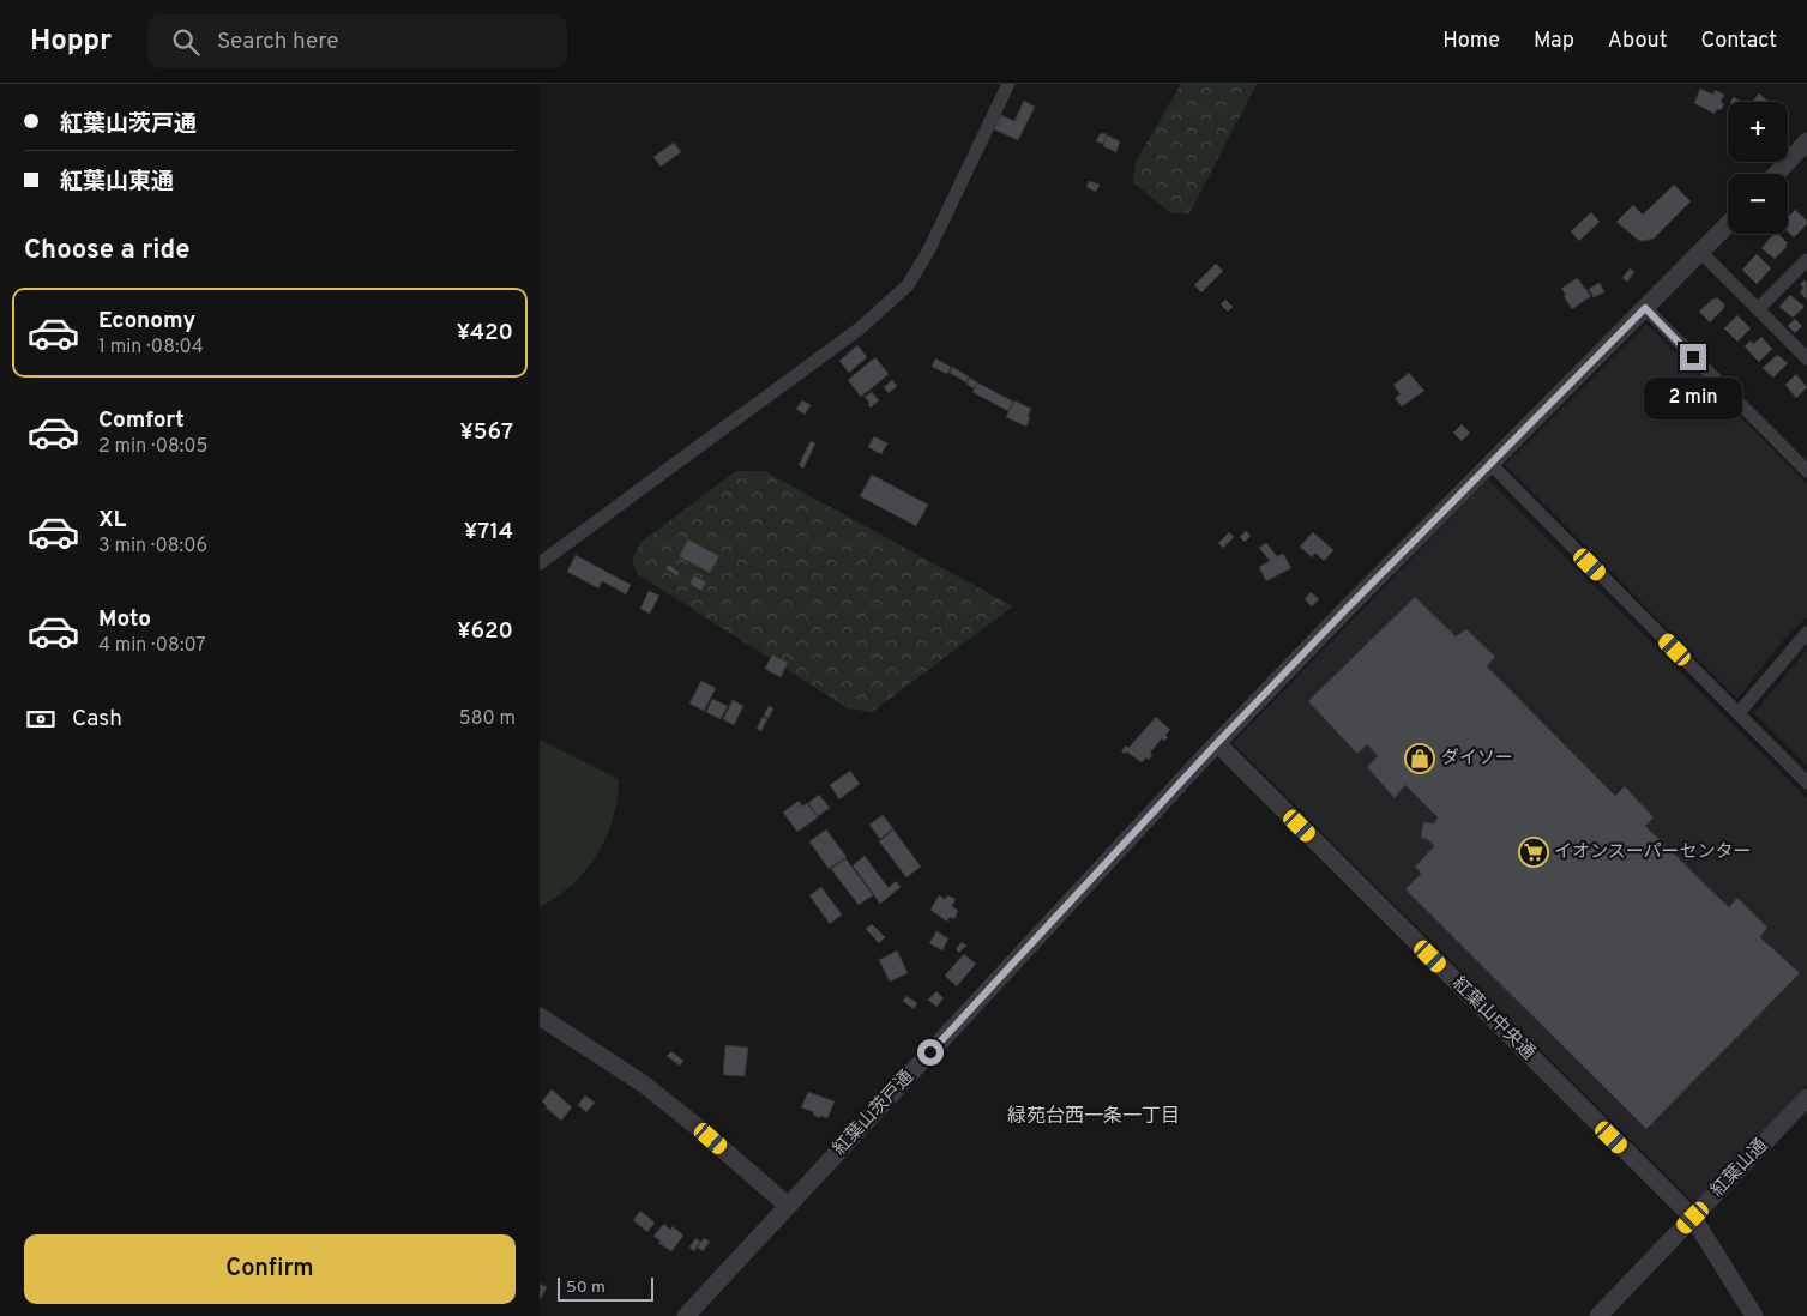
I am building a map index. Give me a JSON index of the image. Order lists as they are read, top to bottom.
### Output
{
  "streets": {
    "street": ["紅葉山中央通", "紅葉山茨戸通", "紅葉山通"]
  },
  "crossings": [
    ["紅葉山中央通", "紅葉山茨戸通"],
    ["紅葉山中央通", "紅葉山通"]
  ],
  "districts": ["緑苑台西一条一丁目"],
  "places": {
    "shop": ["ダイソー"],
    "supermarket": ["イオンスーパーセンター"]
  },
  "scale_bar": "50 m",
  "page": {
    "header": "Hoppr",
    "search": "Search here",
    "nav": [
      "Home",
      "Map",
      "About",
      "Contact"
    ],
    "banner": ["紅葉山茨戸通", "紅葉山東通"],
    "map_buttons": ["+", "−"],
    "heading": "Choose a ride",
    "list": [
      {
        "name": "Economy",
        "note": "1 min · 08:04",
        "value": "¥420"
      },
      {
        "name": "Comfort",
        "note": "2 min · 08:05",
        "value": "¥567"
      },
      {
        "name": "XL",
        "note": "3 min · 08:06",
        "value": "¥714"
      },
      {
        "name": "Moto",
        "note": "4 min · 08:07",
        "value": "¥620"
      }
    ],
    "bubble": "2 min",
    "pay": ["Cash", "580 m"],
    "buttons": "Confirm",
    "scale": "50 m"
  }
}
